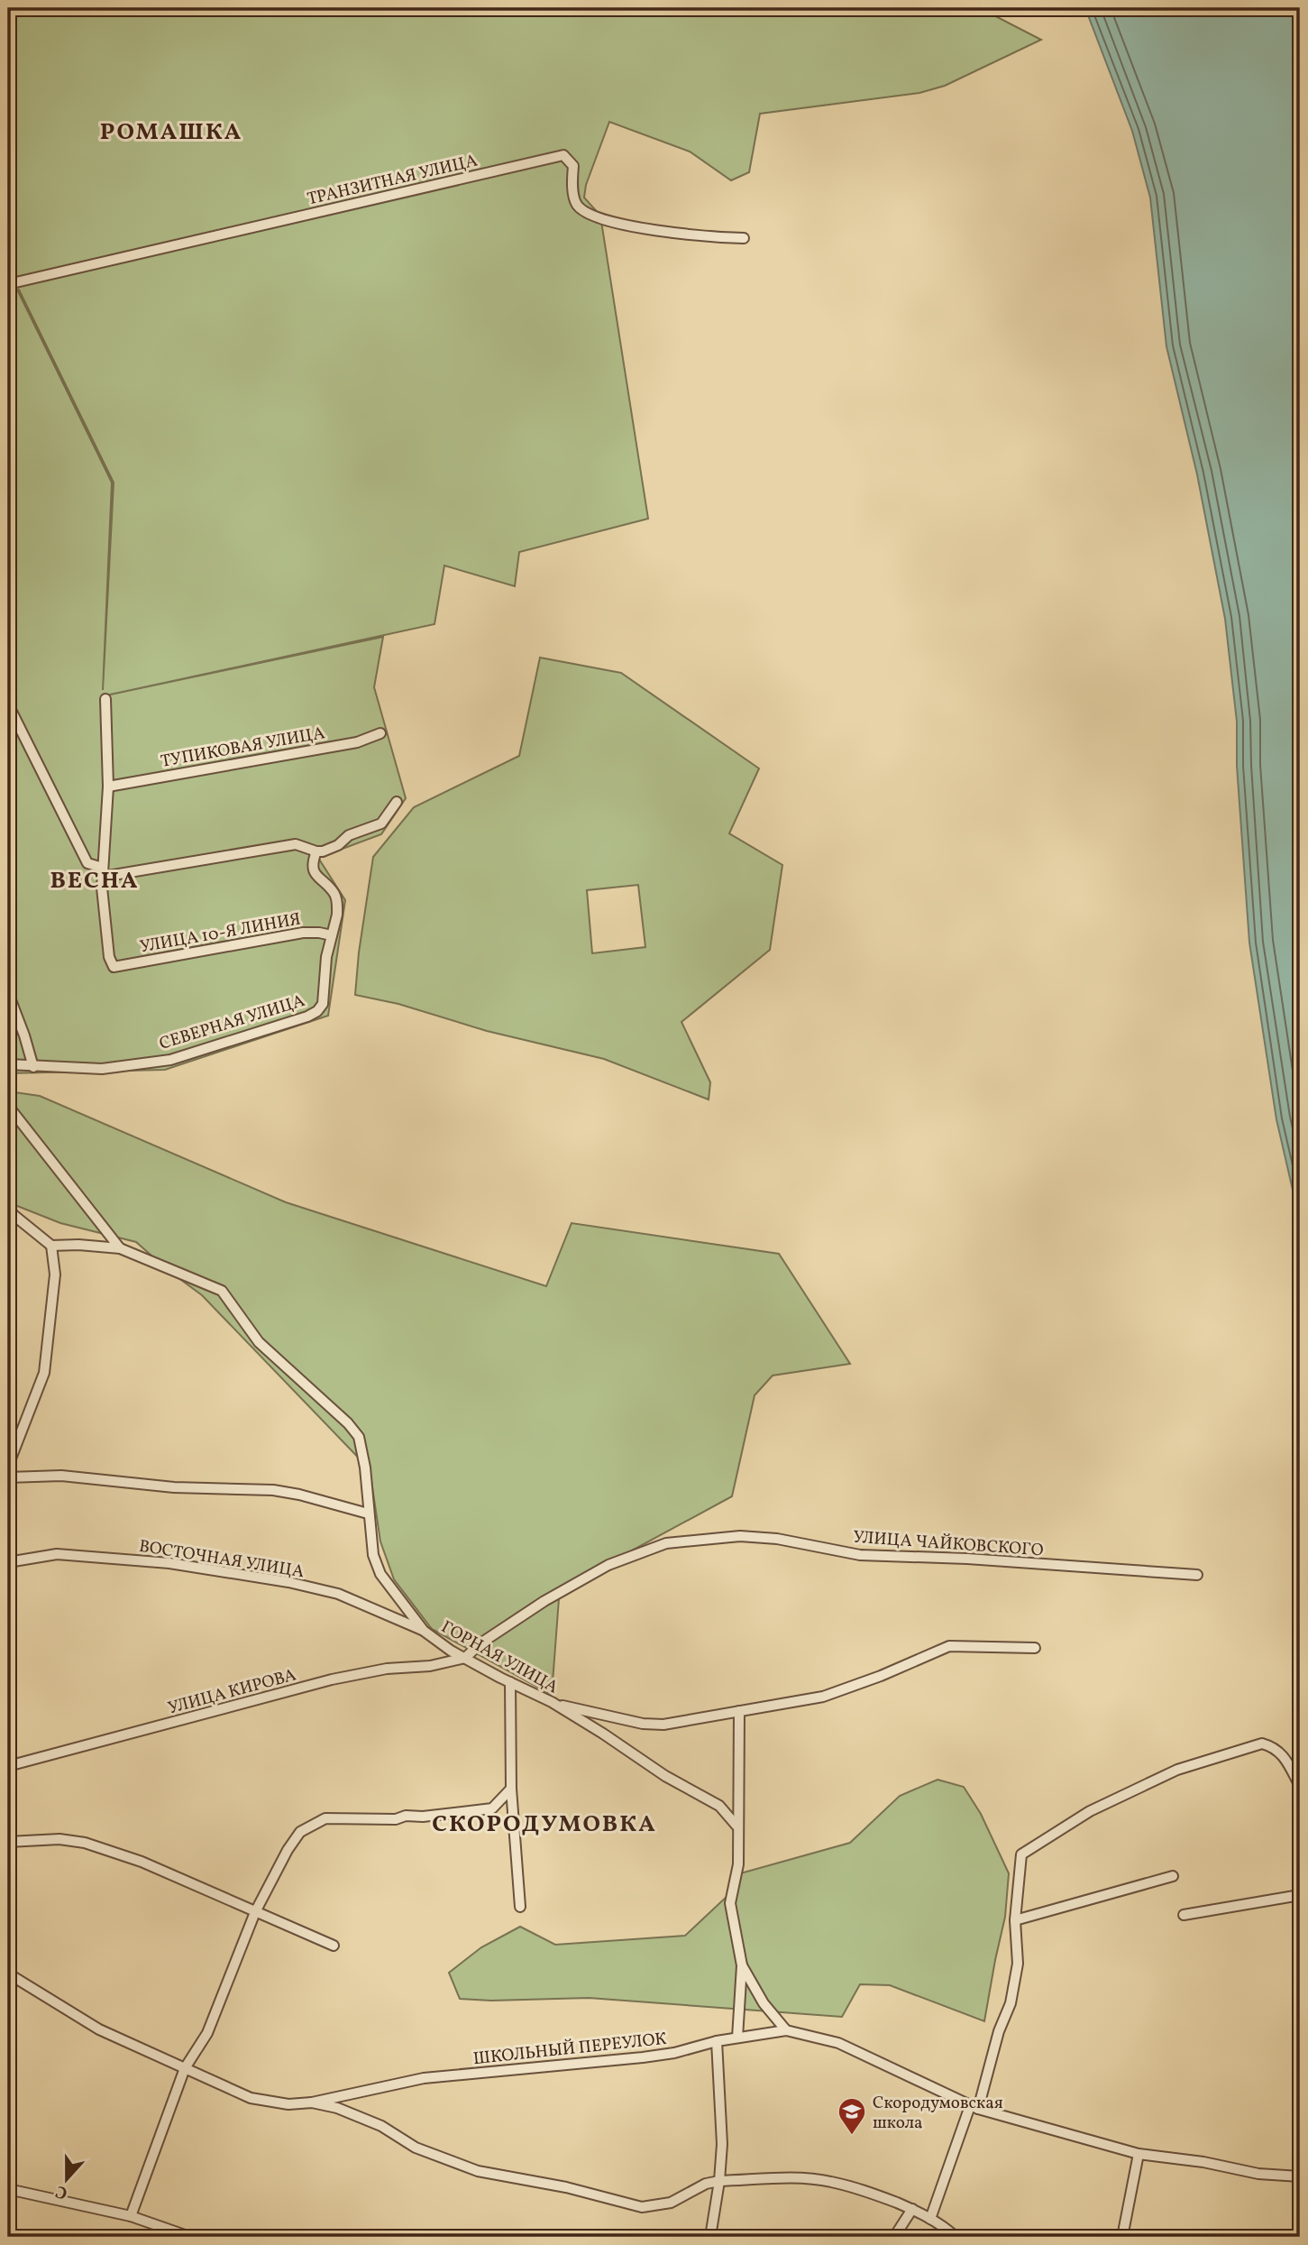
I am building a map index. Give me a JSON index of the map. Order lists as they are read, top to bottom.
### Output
{
  "streets": {
    "street": [
      "ТРАНЗИТНАЯ УЛИЦА",
      "ТУПИКОВАЯ УЛИЦА",
      "УЛИЦА 10-Я ЛИНИЯ",
      "СЕВЕРНАЯ УЛИЦА",
      "УЛИЦА ЧАЙКОВСКОГО",
      "ВОСТОЧНАЯ УЛИЦА",
      "ГОРНАЯ УЛИЦА",
      "УЛИЦА КИРОВА",
      "ШКОЛЬНЫЙ ПЕРЕУЛОК"
    ]
  },
  "crossings": [
    ["УЛИЦА 10-Я ЛИНИЯ", "СЕВЕРНАЯ УЛИЦА"],
    ["УЛИЦА ЧАЙКОВСКОГО", "ГОРНАЯ УЛИЦА"],
    ["УЛИЦА ЧАЙКОВСКОГО", "УЛИЦА КИРОВА"],
    ["ВОСТОЧНАЯ УЛИЦА", "ГОРНАЯ УЛИЦА"],
    ["ГОРНАЯ УЛИЦА", "УЛИЦА КИРОВА"]
  ],
  "districts": ["РОМАШКА", "ВЕСНА", "СКОРОДУМОВКА"],
  "places": {
    "school or university": ["Скородумовская школа"]
  },
  "north": "bottom"
}
